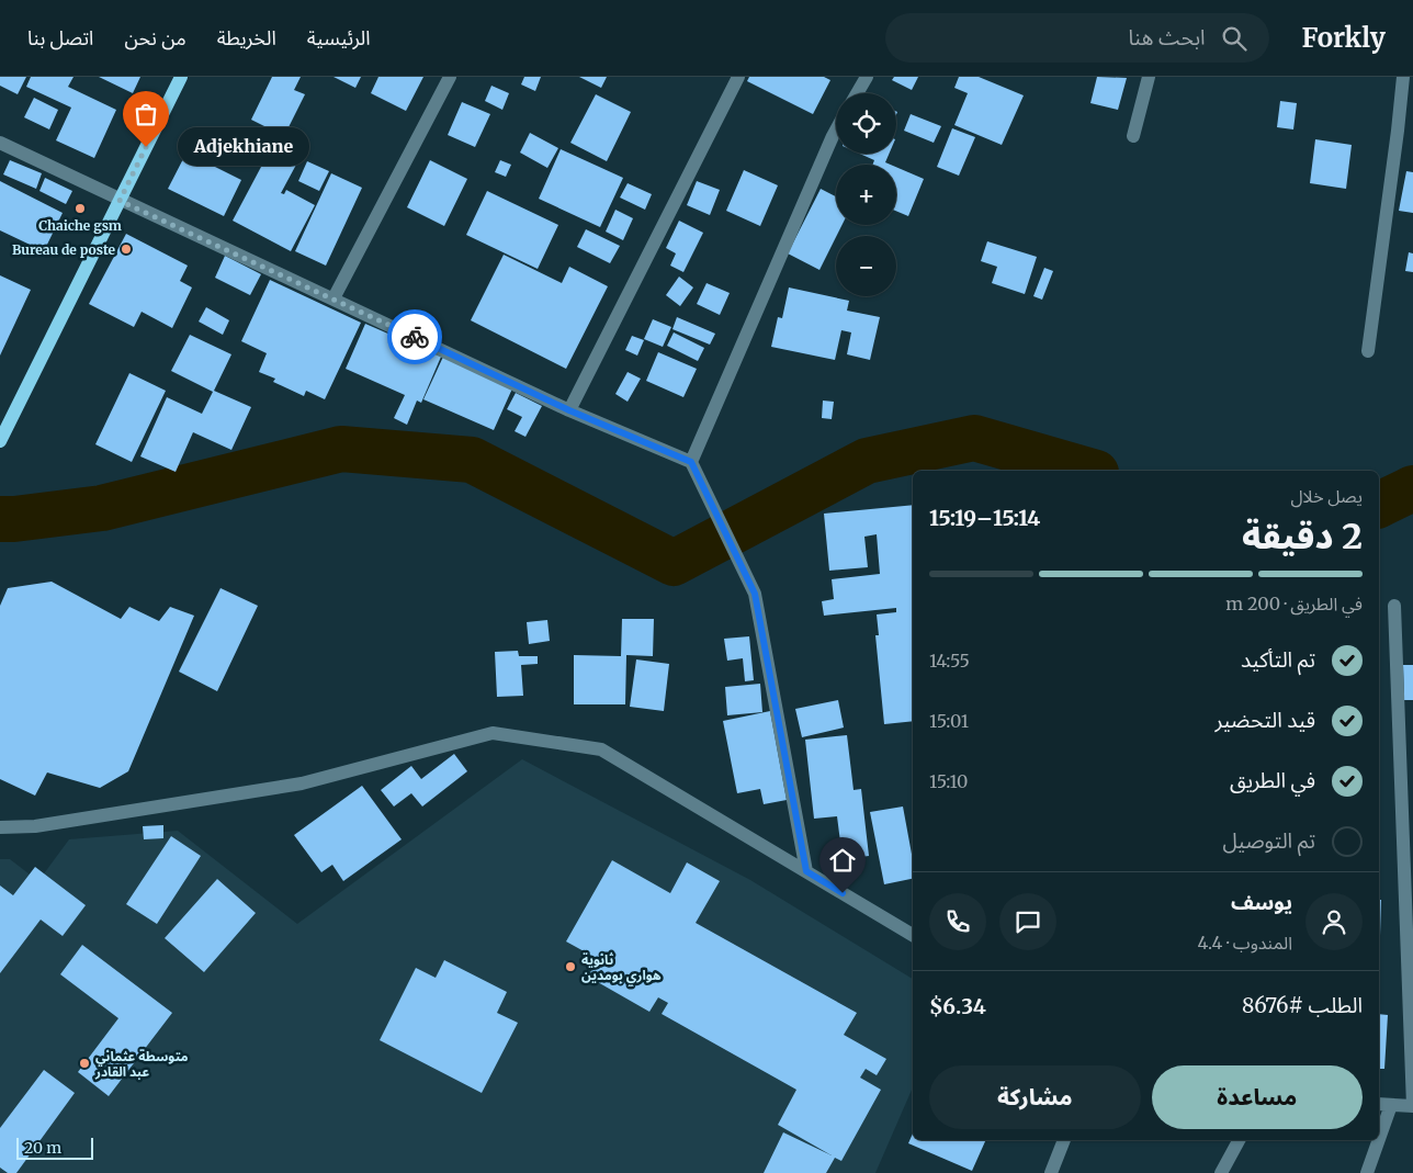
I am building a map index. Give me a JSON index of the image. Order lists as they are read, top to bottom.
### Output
{
  "places": [
    "Adjekhiane",
    "Chaiche gsm",
    "Bureau de poste",
    "ثانوية هواري بومدين",
    "متوسطة عثماني عبد القادر"
  ],
  "scale_bar": "20 m",
  "page": {
    "header": "Forkly",
    "search": "ابحث هنا",
    "nav": [
      "الرئيسية",
      "الخريطة",
      "من نحن",
      "اتصل بنا"
    ],
    "map_buttons": ["+", "−"],
    "bubble": "Adjekhiane",
    "heading": ["2 دقيقة", "يصل خلال", "15:14–15:19"],
    "panel": [
      "يوسف",
      "المندوب · 4.4",
      "الطلب #8676",
      "$6.34"
    ],
    "bar": "في الطريق · 200 m",
    "list": [
      ["تم التأكيد", "14:55"],
      ["قيد التحضير", "15:01"],
      ["في الطريق", "15:10"],
      "تم التوصيل"
    ],
    "buttons": ["مساعدة", "مشاركة"],
    "scale": "20 m"
  }
}
